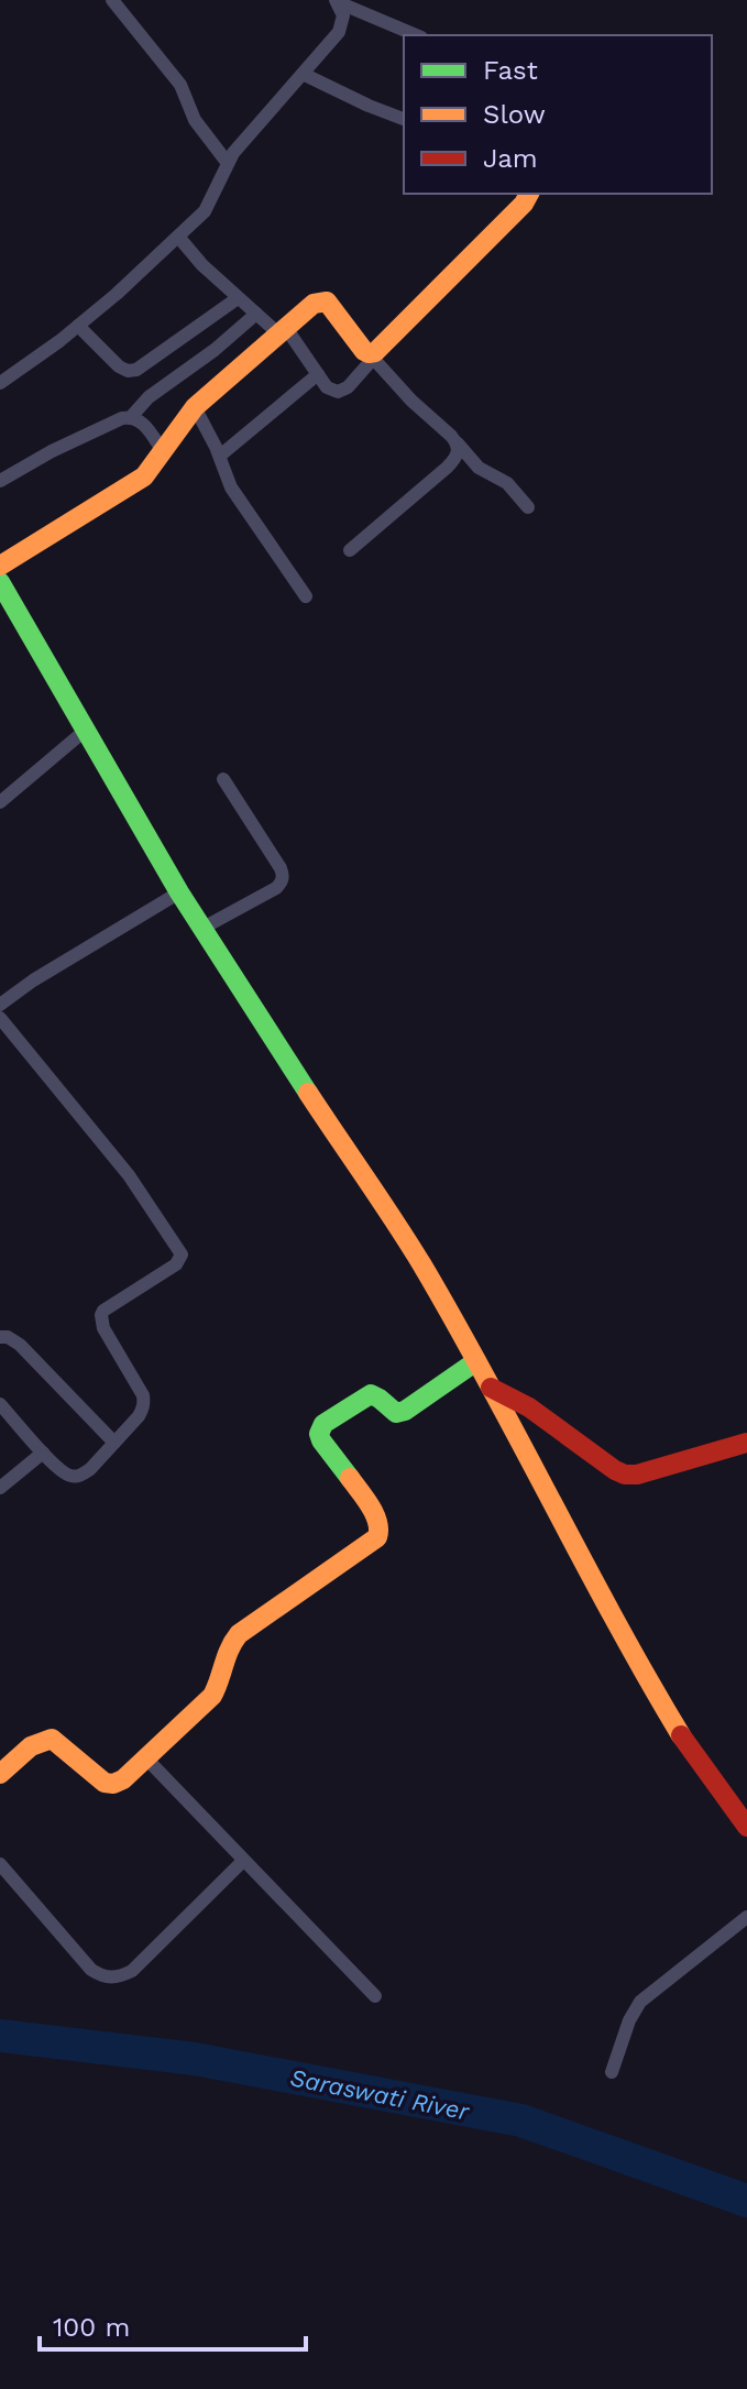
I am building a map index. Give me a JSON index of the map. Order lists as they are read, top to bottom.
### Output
{
  "water": ["Saraswati River"],
  "legend": ["Fast", "Slow", "Jam"],
  "scale_bar": "100 m"
}
